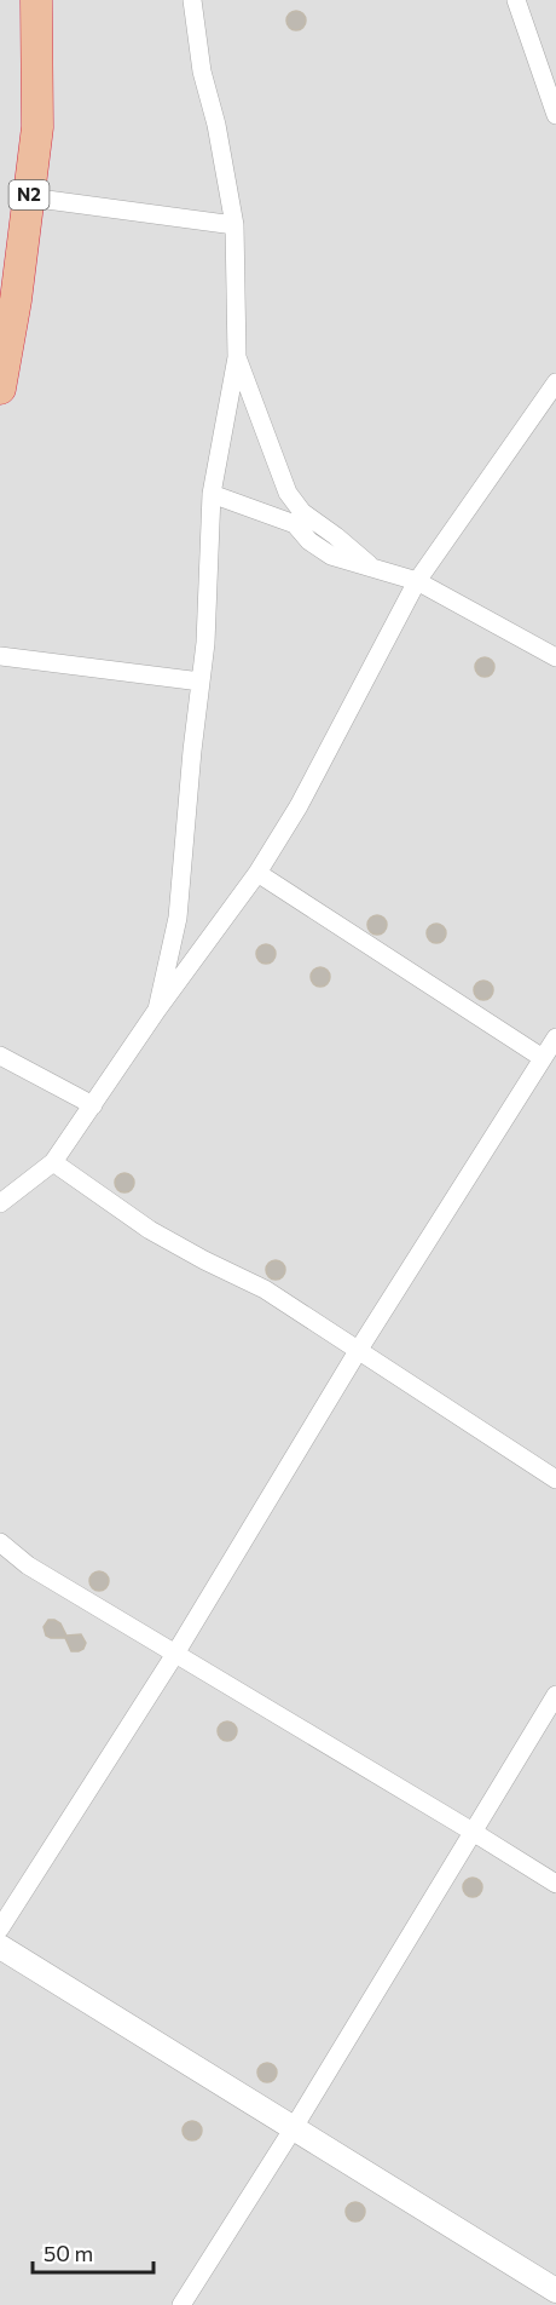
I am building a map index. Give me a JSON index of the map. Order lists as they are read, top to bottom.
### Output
{
  "streets": {
    "highway": ["N2"]
  },
  "scale_bar": "50 m"
}
